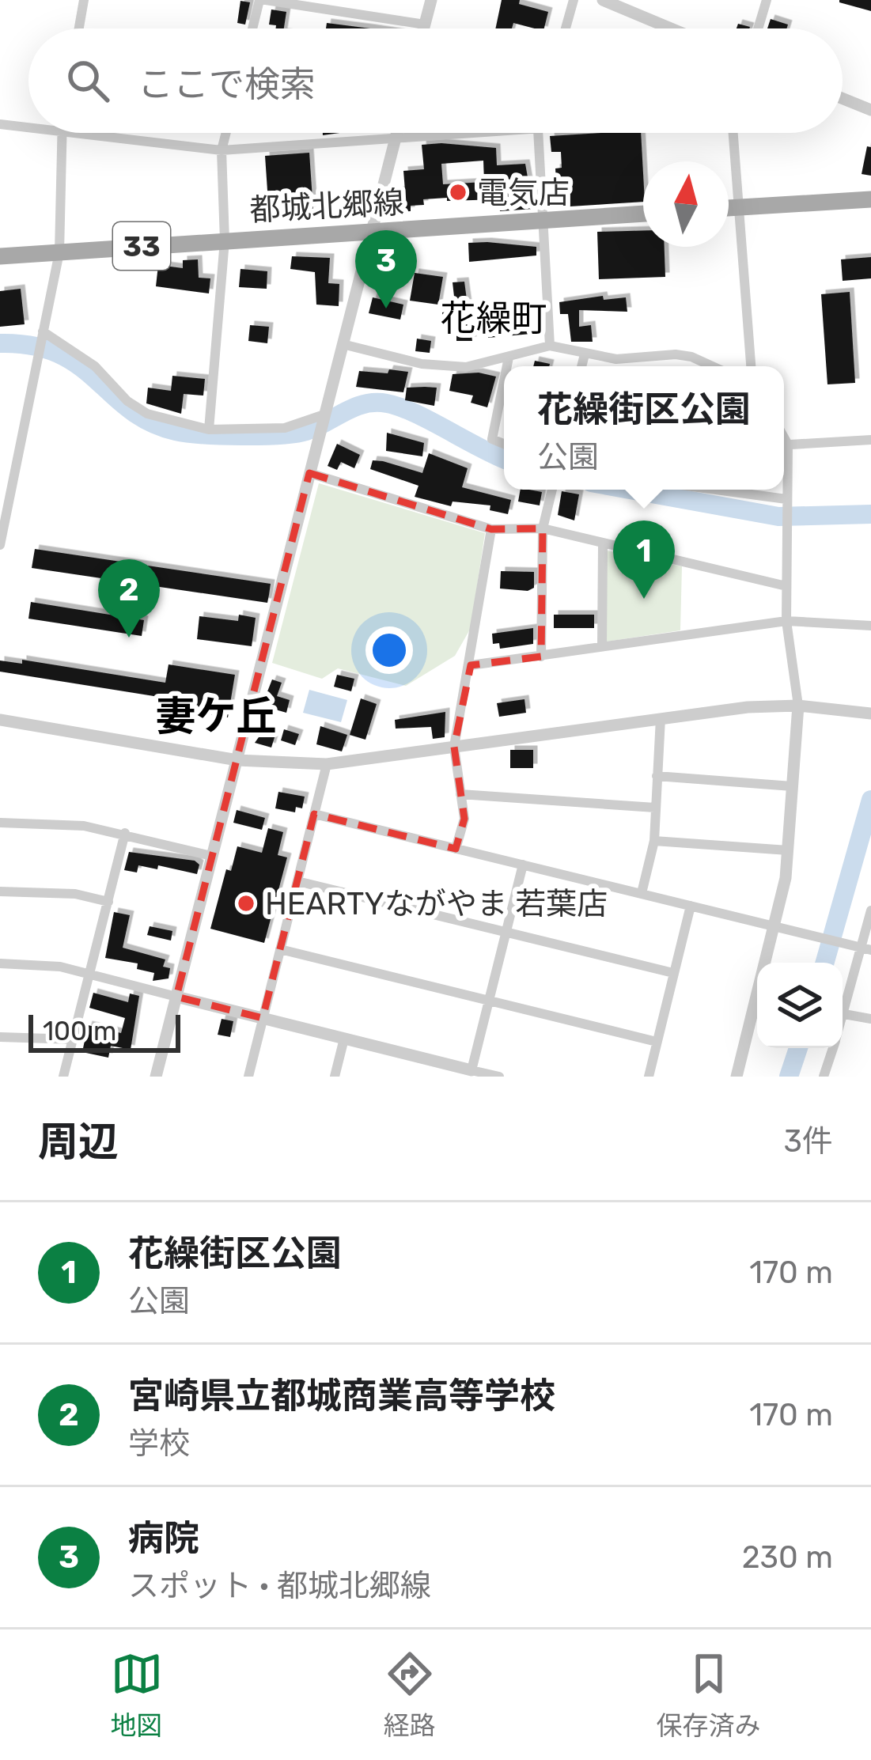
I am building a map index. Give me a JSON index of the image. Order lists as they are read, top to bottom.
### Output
{
  "streets": {
    "main road": ["都城北郷線", "33"]
  },
  "districts": ["花繰町", "妻ケ丘"],
  "places": ["電気店", "HEARTYながやま 若葉店"],
  "scale_bar": "100 m",
  "north": "top",
  "page": {
    "search": "ここで検索",
    "pins": ["3", "1", "2"],
    "popup": ["花繰街区公園", "公園"],
    "scale": "100 m",
    "heading": ["周辺", "3件"],
    "list": [
      {
        "mark": "1",
        "name": "花繰街区公園",
        "note": "公園",
        "value": "170 m"
      },
      {
        "mark": "2",
        "name": "宮崎県立都城商業高等学校",
        "note": "学校",
        "value": "170 m"
      },
      {
        "mark": "3",
        "name": "病院",
        "note": "スポット · 都城北郷線",
        "value": "230 m"
      }
    ],
    "nav": ["地図", "経路", "保存済み"]
  }
}
